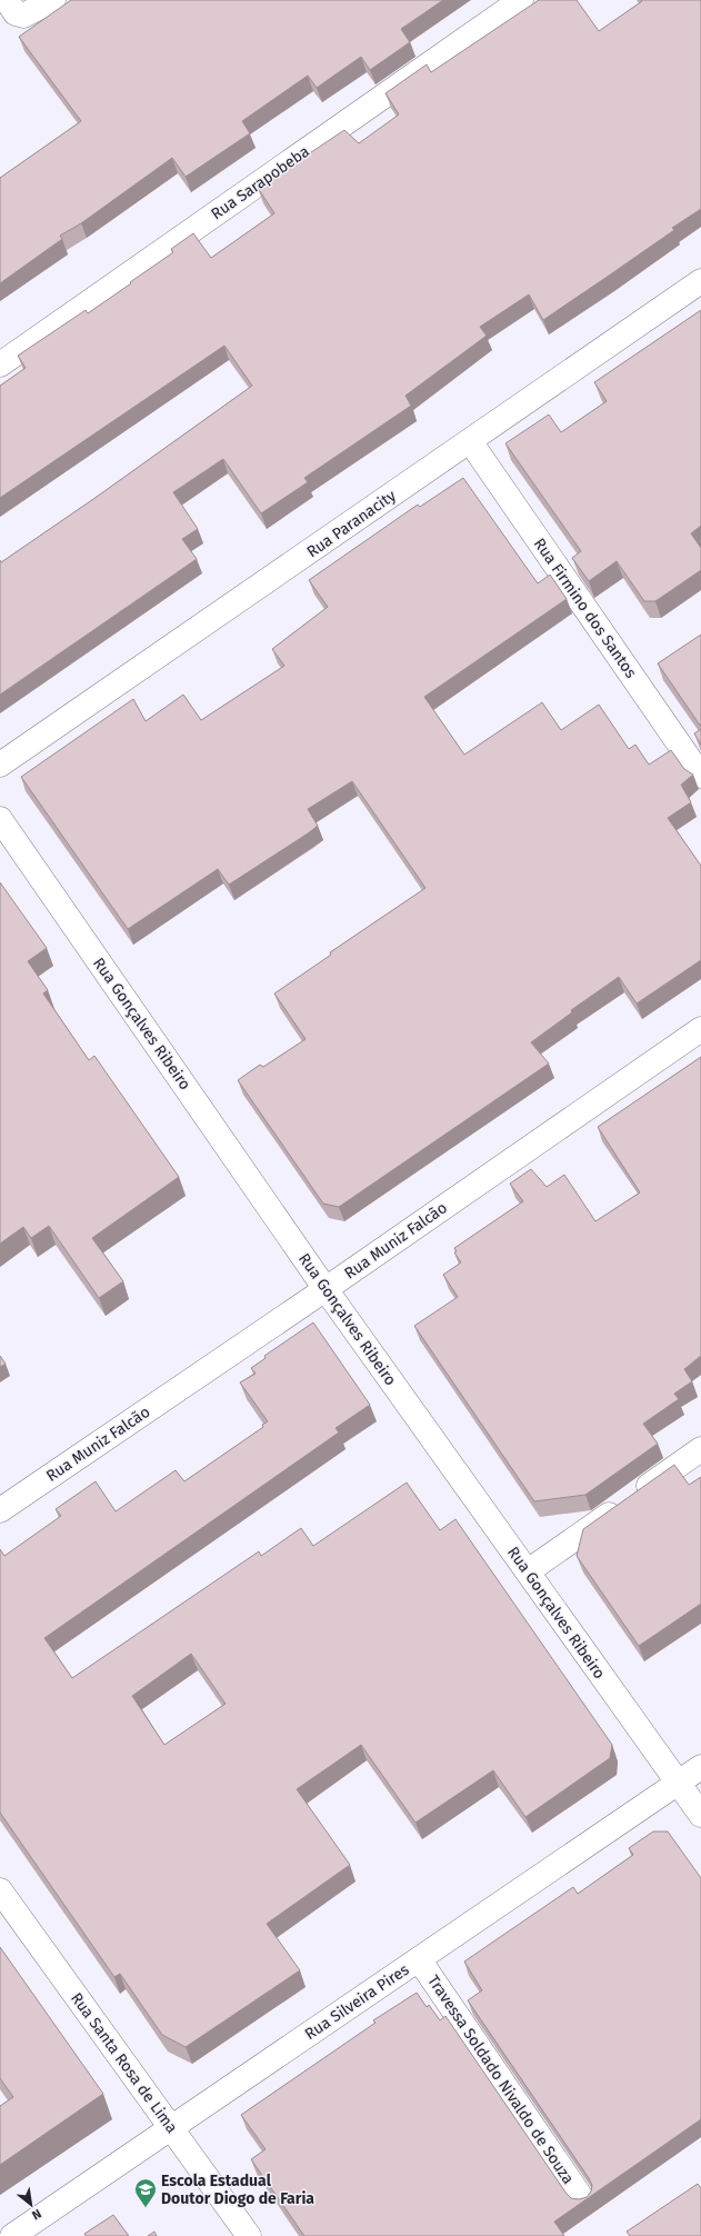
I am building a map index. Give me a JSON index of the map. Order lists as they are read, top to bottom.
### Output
{
  "streets": {
    "street": [
      "Rua Sarapobeba",
      "Rua Paranacity",
      "Rua Firmino dos Santos",
      "Rua Gonçalves Ribeiro",
      "Rua Muniz Falcão",
      "Rua Silveira Pires",
      "Rua Santa Rosa de Lima",
      "Travessa Soldado Nivaldo de Souza"
    ]
  },
  "crossings": [
    ["Rua Paranacity", "Rua Firmino dos Santos"],
    ["Rua Gonçalves Ribeiro", "Rua Muniz Falcão"],
    ["Rua Gonçalves Ribeiro", "Rua Silveira Pires"],
    ["Rua Silveira Pires", "Rua Santa Rosa de Lima"],
    ["Rua Silveira Pires", "Travessa Soldado Nivaldo de Souza"]
  ],
  "places": {
    "school or university": ["Escola Estadual Doutor Diogo de Faria"]
  },
  "north": "bottom right"
}
